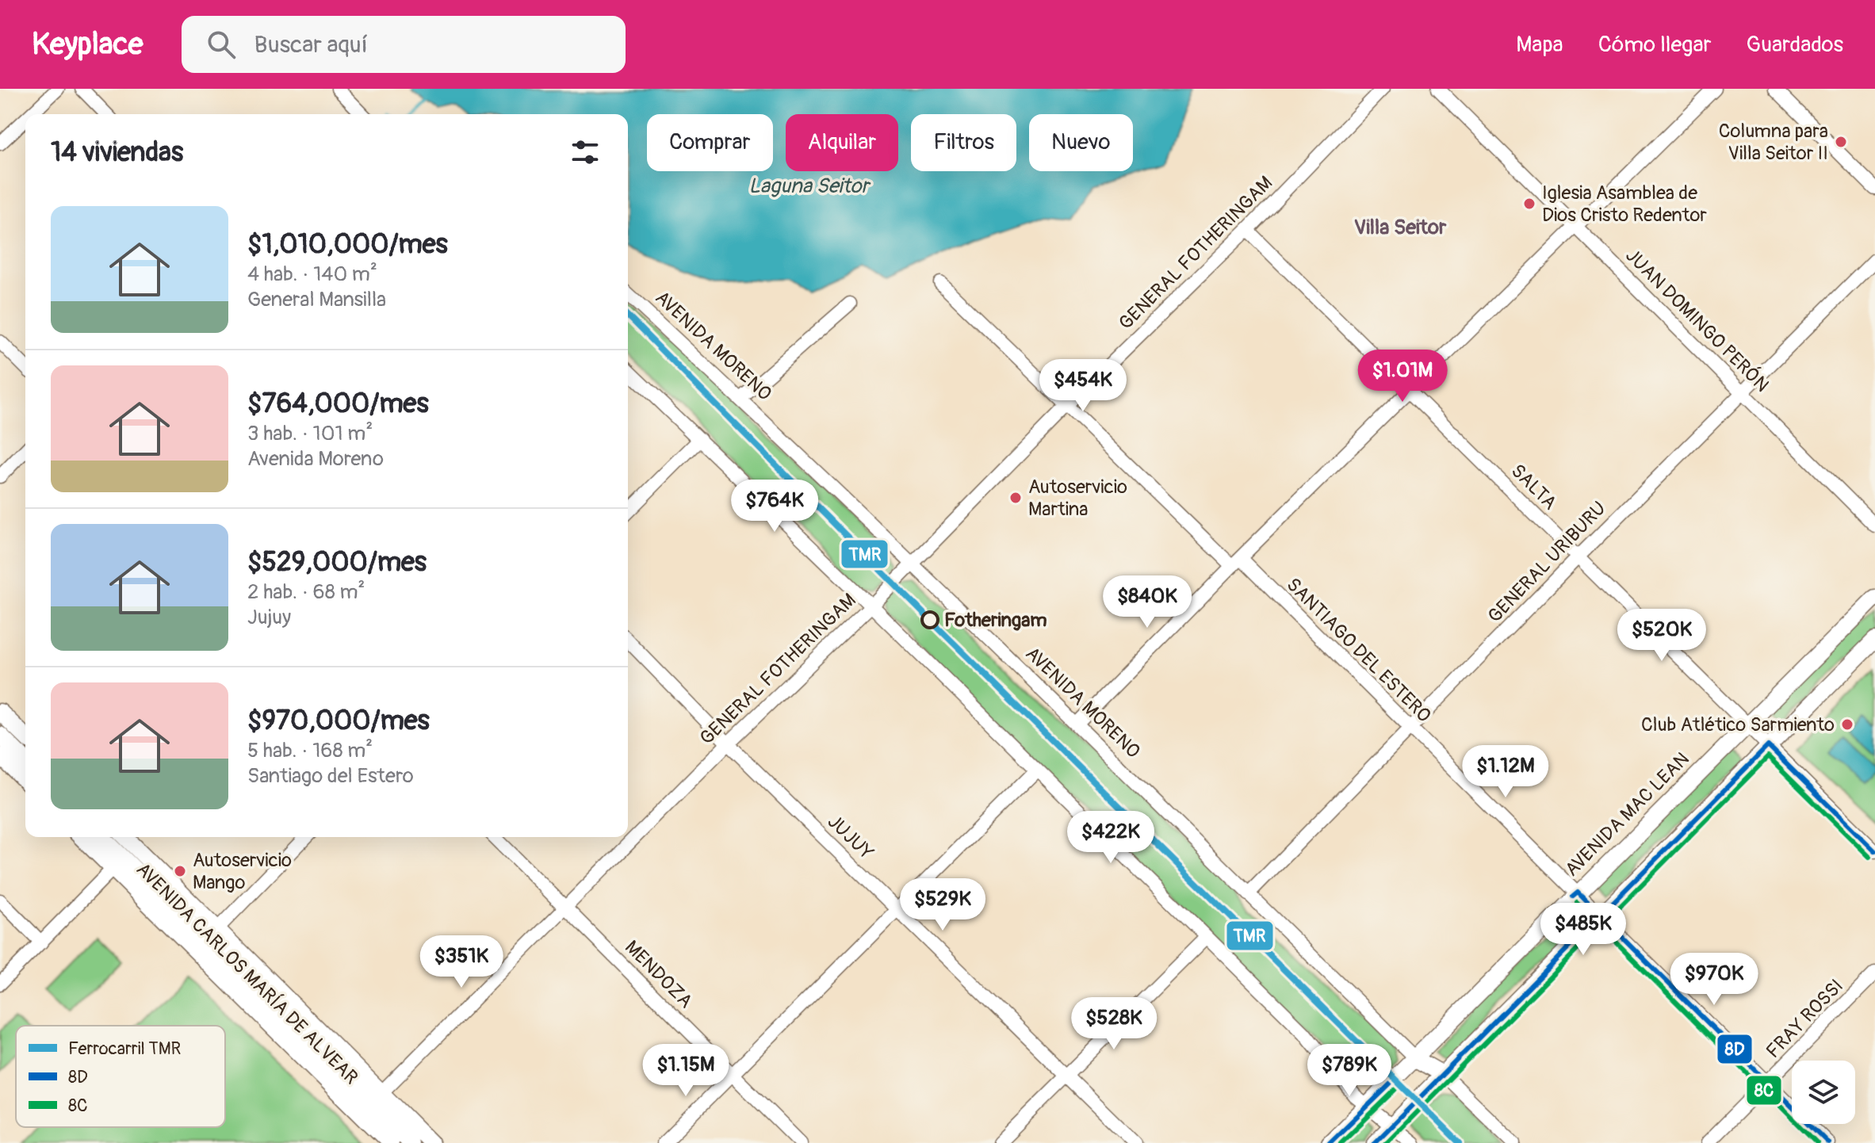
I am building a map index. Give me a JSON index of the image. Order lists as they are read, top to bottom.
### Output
{
  "streets": {
    "main road": ["AVENIDA MORENO", "AVENIDA MAC LEAN", "AVENIDA CARLOS MARÍA DE ALVEAR"],
    "street": [
      "GENERAL FOTHERINGAM",
      "JUAN DOMINGO PERÓN",
      "SALTA",
      "GENERAL URIBURU",
      "SANTIAGO DEL ESTERO",
      "JUJUY",
      "MENDOZA",
      "FRAY ROSSI"
    ]
  },
  "crossings": [
    ["GENERAL FOTHERINGAM", "AVENIDA MORENO"],
    ["GENERAL FOTHERINGAM", "SALTA"],
    ["GENERAL FOTHERINGAM", "SANTIAGO DEL ESTERO"],
    ["GENERAL FOTHERINGAM", "JUJUY"],
    ["GENERAL FOTHERINGAM", "AVENIDA CARLOS MARÍA DE ALVEAR"],
    ["GENERAL FOTHERINGAM", "MENDOZA"],
    ["JUAN DOMINGO PERÓN", "GENERAL URIBURU"],
    ["AVENIDA MORENO", "GENERAL URIBURU"],
    ["AVENIDA MORENO", "AVENIDA MAC LEAN"],
    ["SALTA", "GENERAL URIBURU"],
    ["SALTA", "AVENIDA MAC LEAN"],
    ["GENERAL URIBURU", "SANTIAGO DEL ESTERO"],
    ["SANTIAGO DEL ESTERO", "AVENIDA MAC LEAN"],
    ["SANTIAGO DEL ESTERO", "FRAY ROSSI"]
  ],
  "districts": ["Villa Seitor"],
  "water": ["Laguna Seitor"],
  "places": [
    "Columna para Villa Seitor II",
    "Iglesia Asamblea de Dios Cristo Redentor",
    "Autoservicio Martina",
    "Fotheringam",
    "Club Atlético Sarmiento",
    "Autoservicio Mango"
  ],
  "lines": ["rail line TMR", "transit line 8D", "transit line 8C"],
  "legend": ["Ferrocarril TMR", "8D", "8C"],
  "page": {
    "header": "Keyplace",
    "search": "Buscar aquí",
    "nav": ["Mapa", "Cómo llegar", "Guardados"],
    "chip": [
      "Comprar",
      "Alquilar",
      "Filtros",
      "Nuevo"
    ],
    "heading": "14 viviendas",
    "list": [
      {
        "name": "$1,010,000/mes",
        "note": "4 hab. · 140 m² · General Mansilla"
      },
      {
        "name": "$764,000/mes",
        "note": "3 hab. · 101 m² · Avenida Moreno"
      },
      {
        "name": "$529,000/mes",
        "note": "2 hab. · 68 m² · Jujuy"
      },
      {
        "name": "$970,000/mes",
        "note": "5 hab. · 168 m² · Santiago del Estero"
      }
    ],
    "price": [
      "$1.01M",
      "$454K",
      "$764K",
      "$840K",
      "$520K",
      "$1.12M",
      "$422K",
      "$529K",
      "$485K",
      "$351K",
      "$970K",
      "$528K",
      "$1.15M",
      "$789K"
    ]
  }
}
